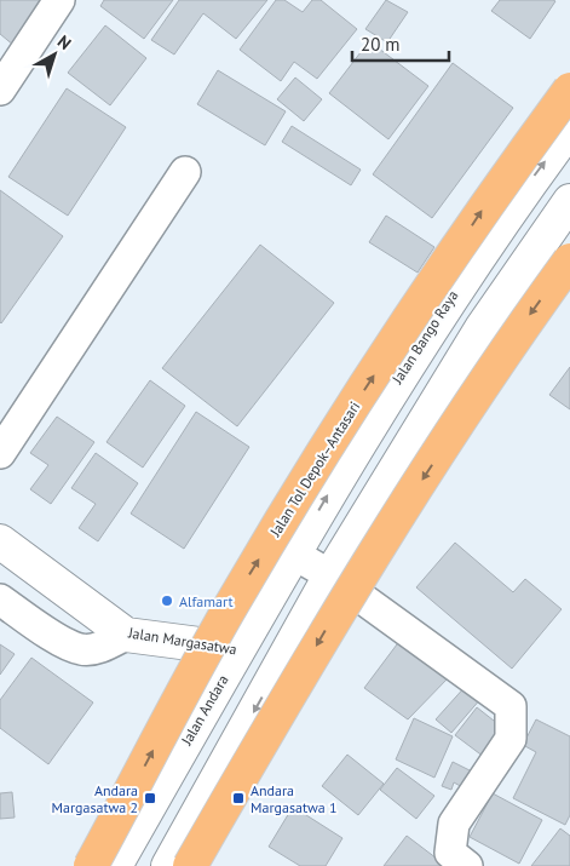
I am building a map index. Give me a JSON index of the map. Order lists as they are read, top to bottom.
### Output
{
  "streets": {
    "highway": ["Jalan Tol Depok–Antasari"],
    "street": ["Jalan Bango Raya", "Jalan Margasatwa", "Jalan Andara"]
  },
  "crossings": [
    ["Jalan Bango Raya", "Jalan Andara"],
    ["Jalan Margasatwa", "Jalan Andara"]
  ],
  "places": {
    "other": ["Alfamart"],
    "transit": ["Andara Margasatwa 2", "Andara Margasatwa 1"]
  },
  "scale_bar": "20 m",
  "north": "top right"
}
